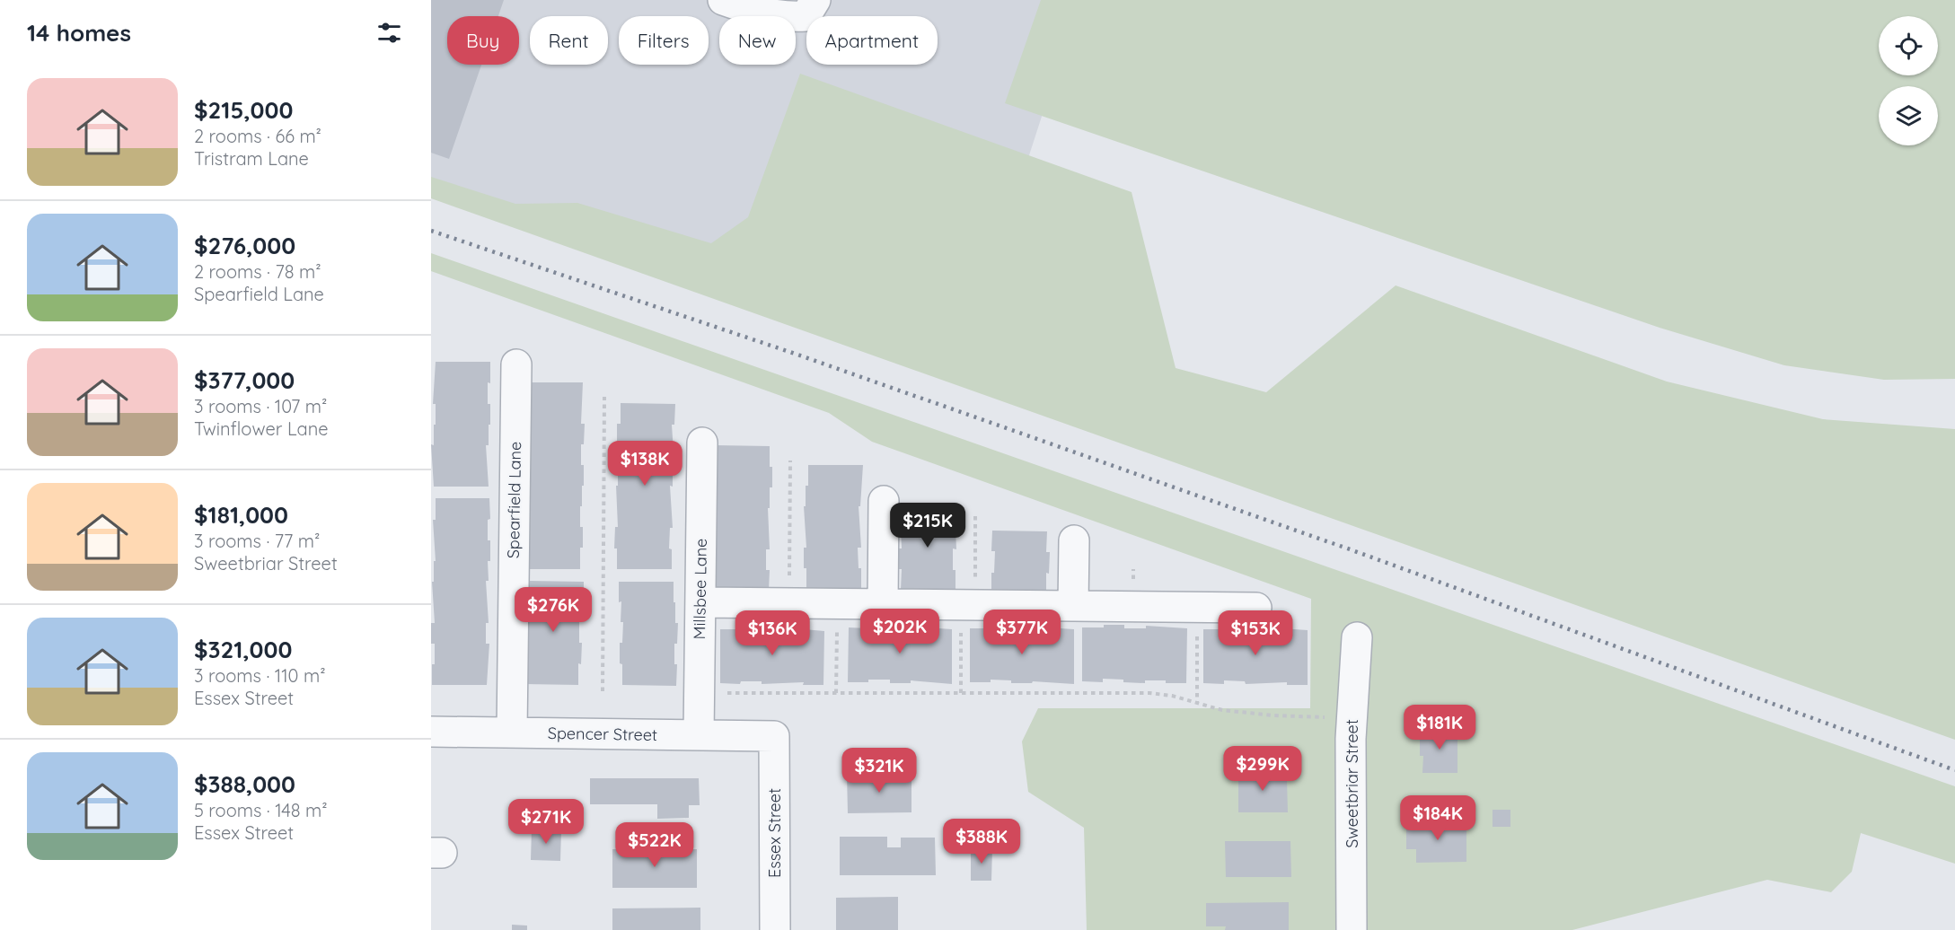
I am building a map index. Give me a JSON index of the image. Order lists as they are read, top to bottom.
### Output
{
  "streets": {
    "street": [
      "Spearfield Lane",
      "Millsbee Lane",
      "Spencer Street",
      "Sweetbriar Street",
      "Essex Street"
    ]
  },
  "crossings": [
    ["Spearfield Lane", "Spencer Street"],
    ["Millsbee Lane", "Spencer Street"],
    ["Spencer Street", "Essex Street"]
  ],
  "page": {
    "heading": "14 homes",
    "chip": [
      "Buy",
      "Rent",
      "Filters",
      "New",
      "Apartment"
    ],
    "list": [
      {
        "name": "$215,000",
        "note": "2 rooms · 66 m² · Tristram Lane"
      },
      {
        "name": "$276,000",
        "note": "2 rooms · 78 m² · Spearfield Lane"
      },
      {
        "name": "$377,000",
        "note": "3 rooms · 107 m² · Twinflower Lane"
      },
      {
        "name": "$181,000",
        "note": "3 rooms · 77 m² · Sweetbriar Street"
      },
      {
        "name": "$321,000",
        "note": "3 rooms · 110 m² · Essex Street"
      },
      {
        "name": "$388,000",
        "note": "5 rooms · 148 m² · Essex Street"
      }
    ],
    "price": [
      "$138K",
      "$215K",
      "$276K",
      "$202K",
      "$377K",
      "$136K",
      "$153K",
      "$181K",
      "$299K",
      "$321K",
      "$184K",
      "$271K",
      "$388K",
      "$522K"
    ]
  }
}
